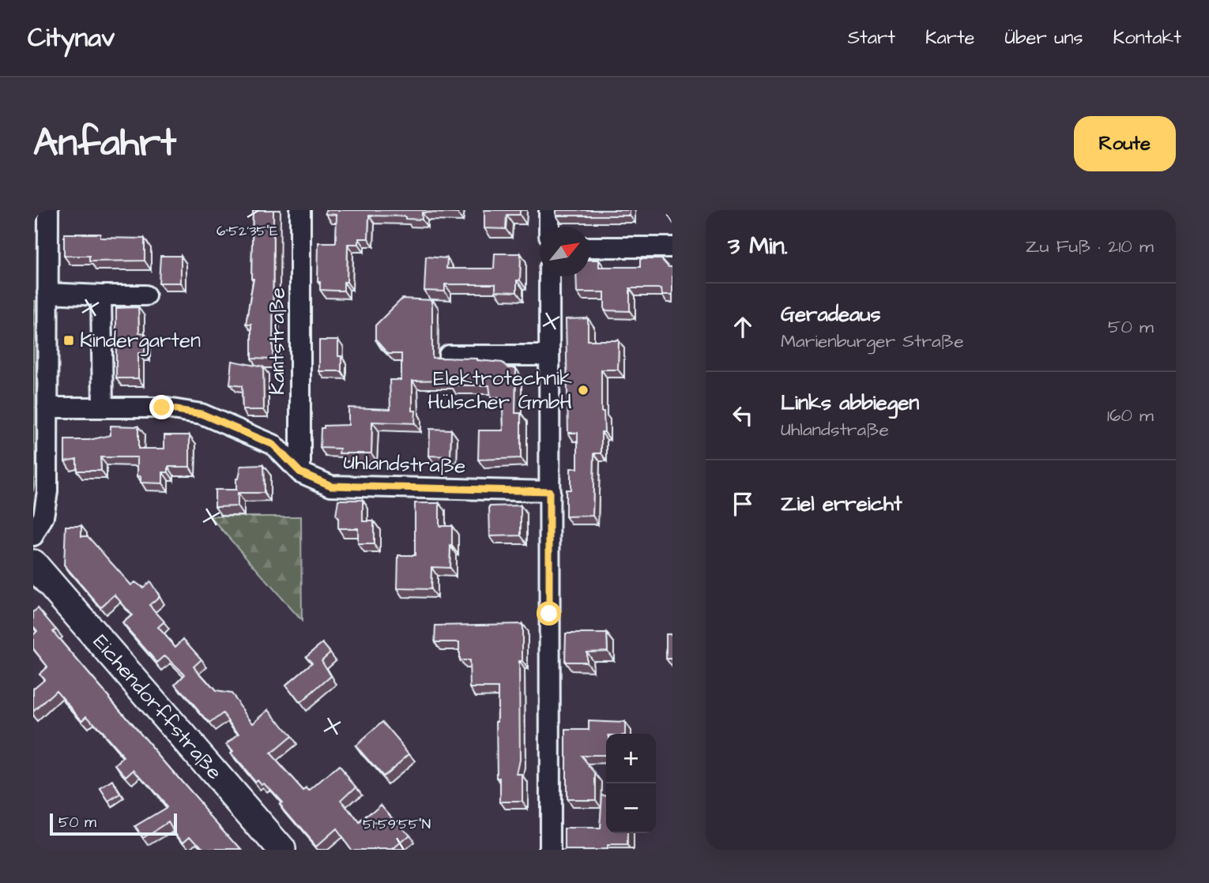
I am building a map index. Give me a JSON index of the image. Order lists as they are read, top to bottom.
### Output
{
  "streets": {
    "street": ["Kantstraße", "Uhlandstraße", "Eichendorffstraße"]
  },
  "crossings": [
    ["Kantstraße", "Uhlandstraße"]
  ],
  "places": {
    "transit": ["Kindergarten"],
    "other": ["Elektrotechnik Hülscher GmbH"]
  },
  "scale_bar": "50 m",
  "north": "top right",
  "page": {
    "header": "Citynav",
    "nav": [
      "Start",
      "Karte",
      "Über uns",
      "Kontakt"
    ],
    "buttons": "Route",
    "title": "Anfahrt",
    "heading": ["3 Min.", "Zu Fuß · 210 m"],
    "list": [
      ["Geradeaus", "Marienburger Straße", "50 m"],
      ["Links abbiegen", "Uhlandstraße", "160 m"],
      "Ziel erreicht"
    ],
    "map_buttons": ["+", "−"],
    "scale": "50 m"
  },
  "coordinates": ["6°52'35\"E", "51°59'55\"N"]
}
